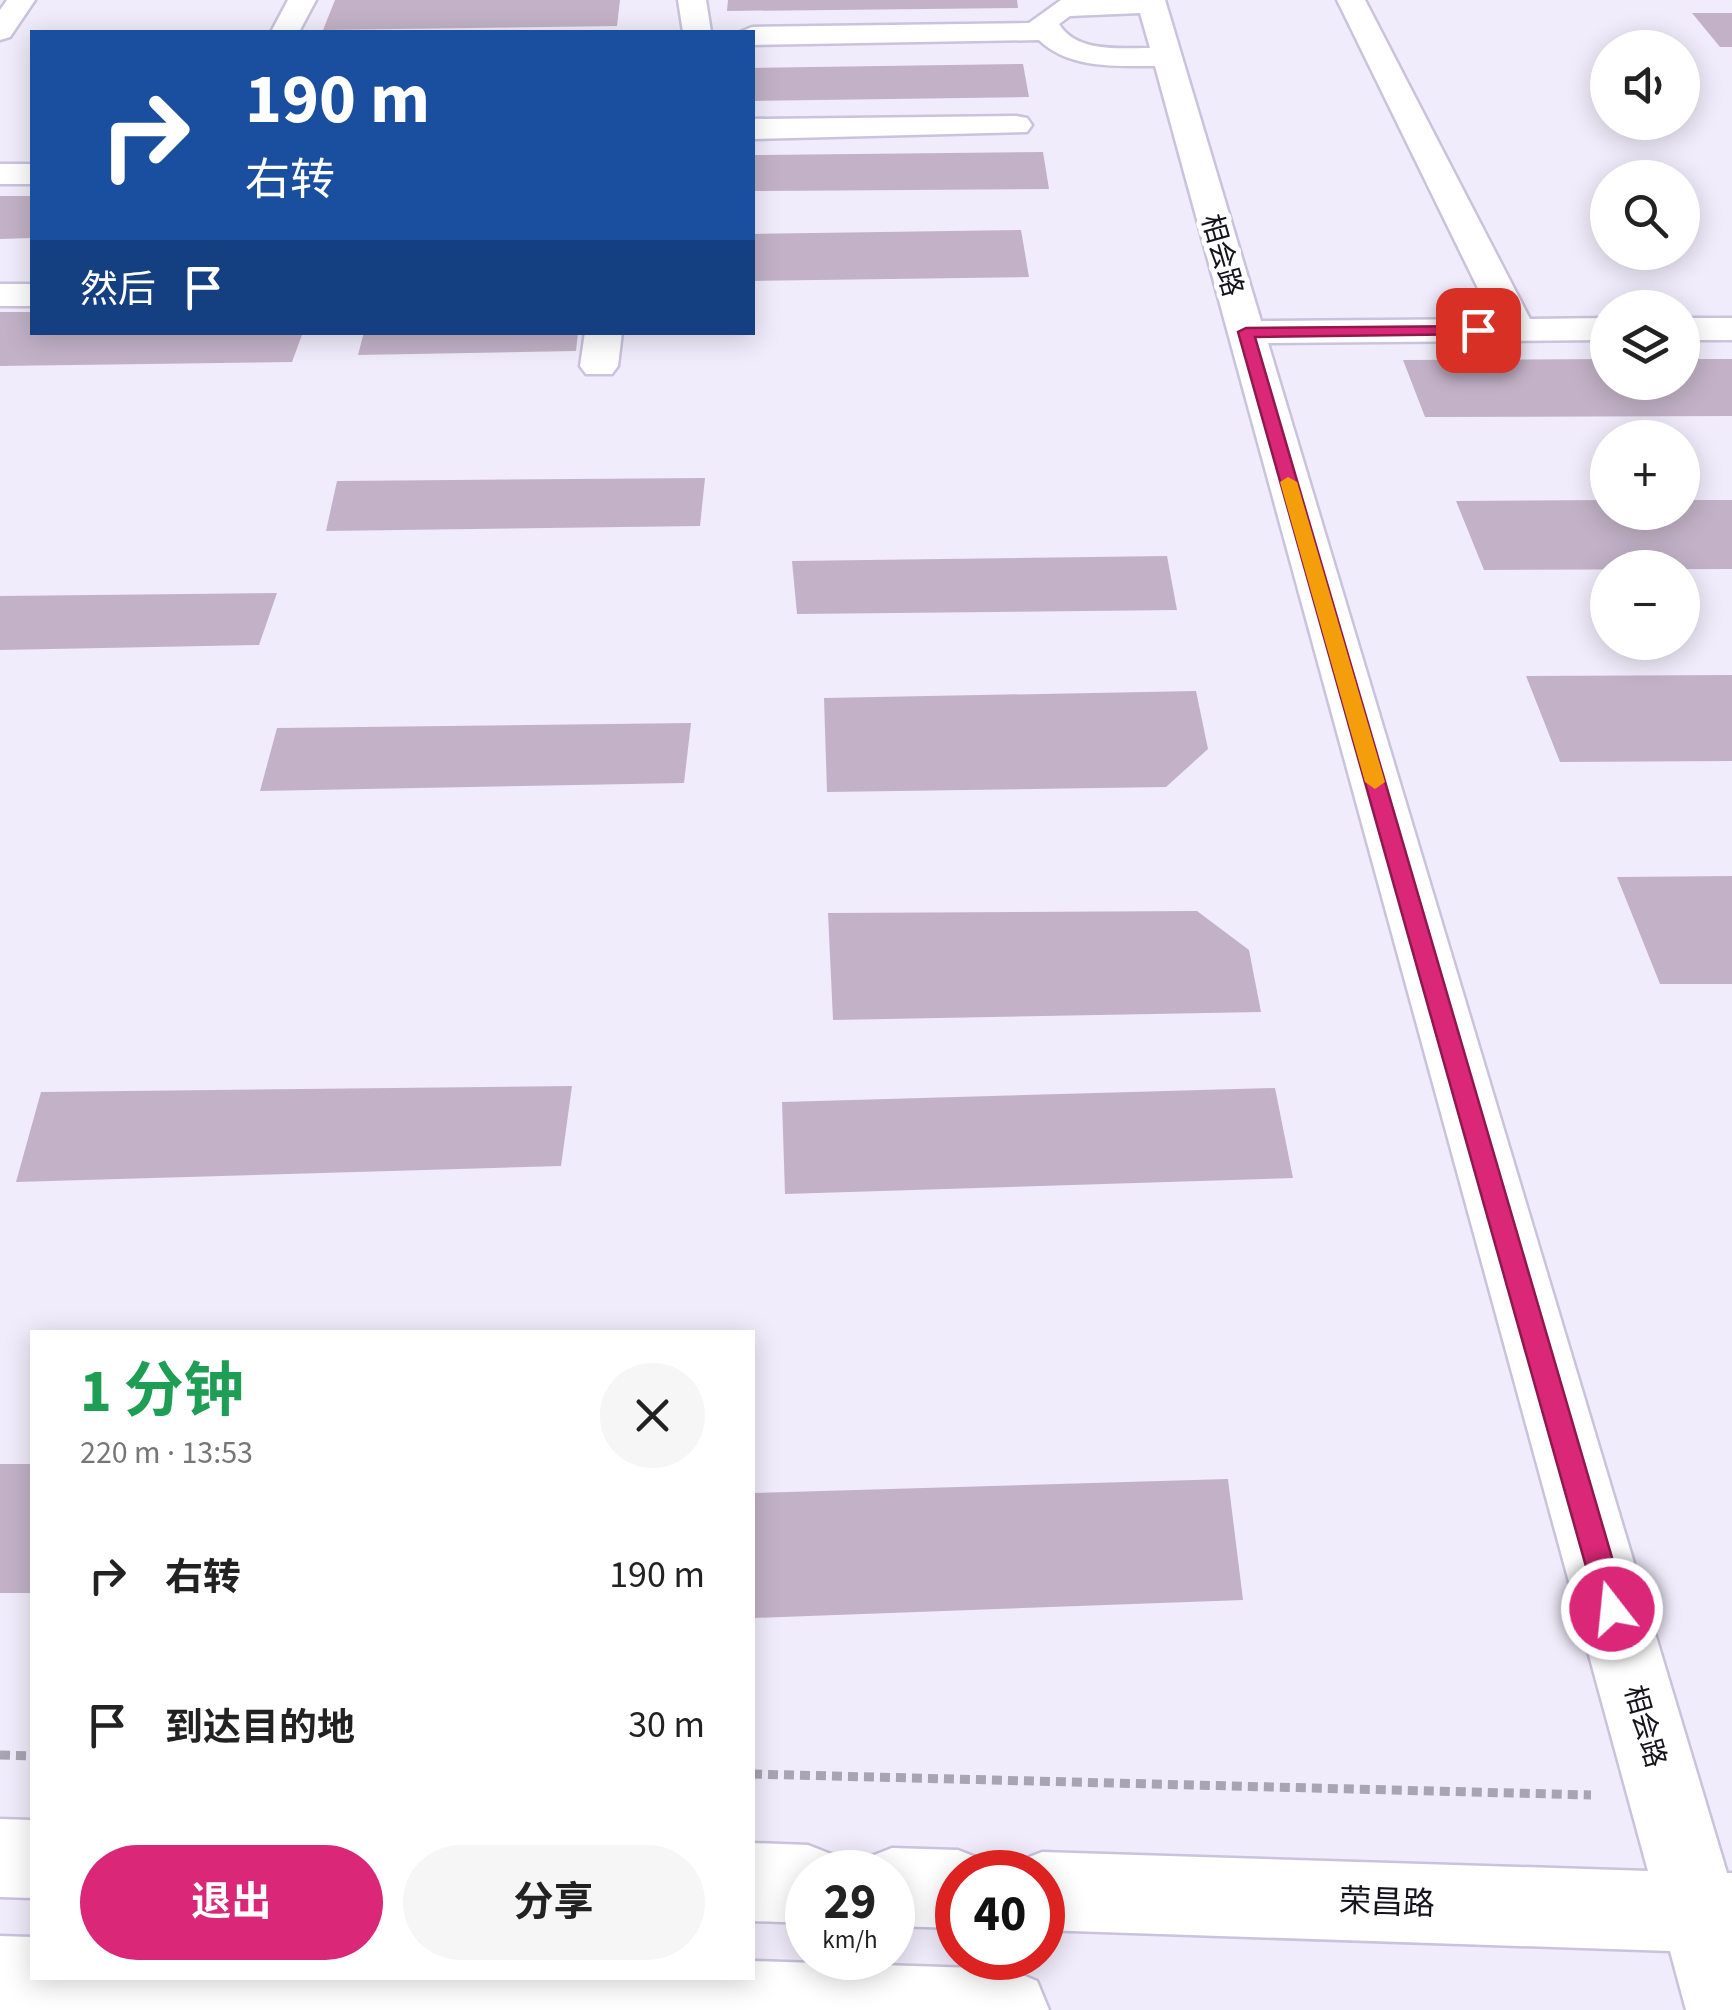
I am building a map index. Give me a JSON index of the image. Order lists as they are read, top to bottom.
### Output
{
  "streets": {
    "street": ["相会路", "荣昌路"]
  },
  "crossings": [
    ["相会路", "荣昌路"]
  ],
  "page": {
    "map_buttons": ["+", "−"],
    "turn": ["190 m", "右转"],
    "then": "然后",
    "heading": ["1 分钟", "220 m · 13:53"],
    "list": [
      {
        "name": "右转",
        "value": "190 m"
      },
      {
        "name": "到达目的地",
        "value": "30 m"
      }
    ],
    "buttons": ["退出", "分享"],
    "speed": "29 km/h",
    "limit": "40"
  }
}
